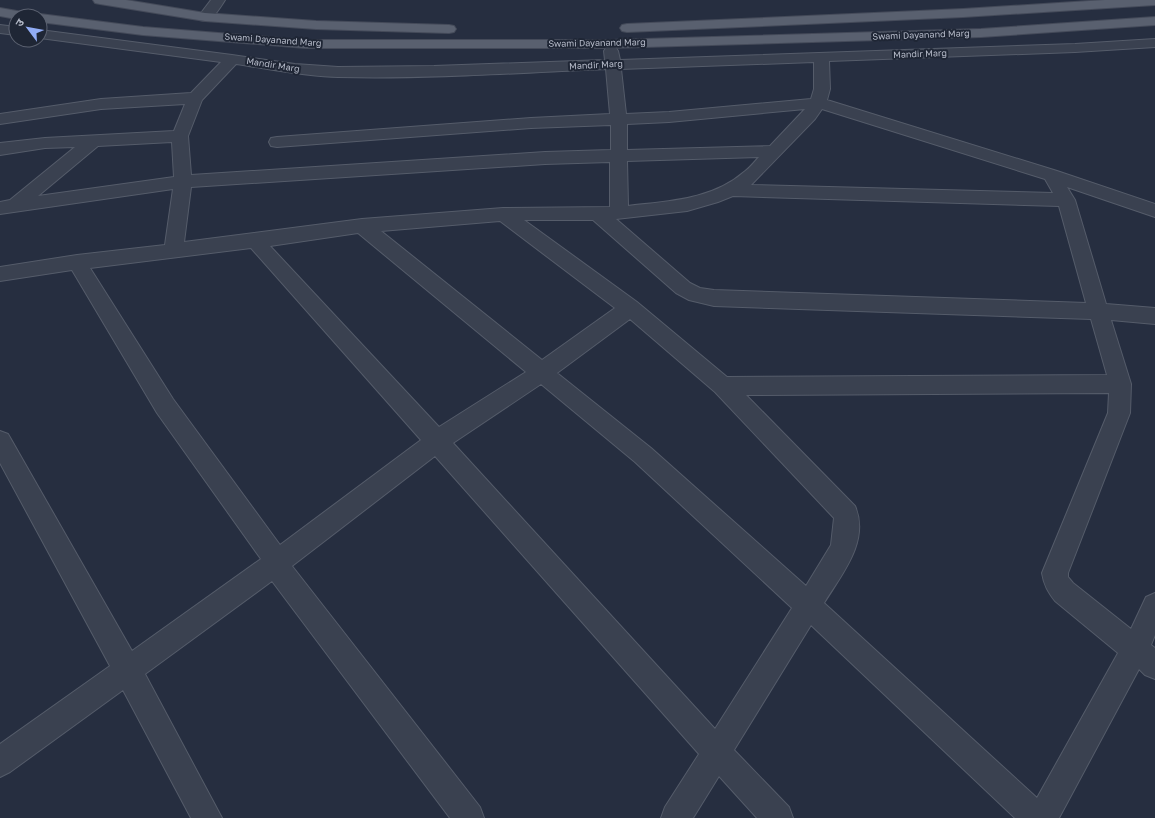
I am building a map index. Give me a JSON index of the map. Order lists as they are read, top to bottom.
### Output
{
  "streets": {
    "main road": ["Swami Dayanand Marg"],
    "street": ["Mandir Marg"]
  },
  "north": "top left"
}
